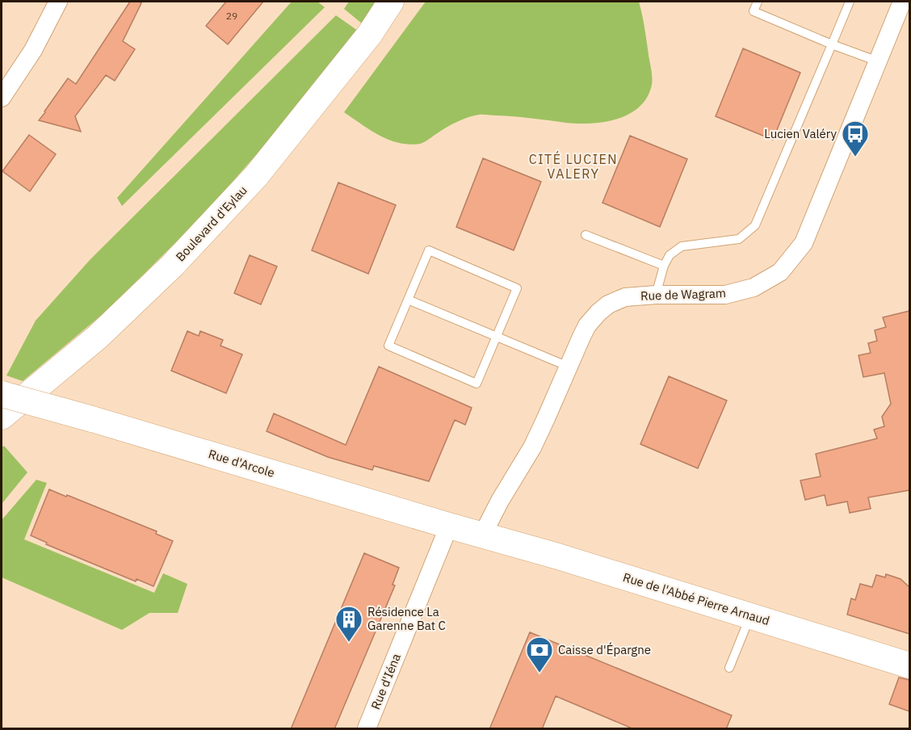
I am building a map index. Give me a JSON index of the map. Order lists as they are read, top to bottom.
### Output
{
  "streets": {
    "main road": ["Boulevard d'Eylau", "Rue d'Arcole", "Rue de l'Abbé Pierre Arnaud"],
    "street": ["Rue de Wagram", "Rue d'Iéna"]
  },
  "crossings": [
    ["Rue de Wagram", "Rue d'Arcole"],
    ["Rue de Wagram", "Rue de l'Abbé Pierre Arnaud"],
    ["Rue d'Arcole", "Rue de l'Abbé Pierre Arnaud"],
    ["Rue d'Arcole", "Rue d'Iéna"]
  ],
  "districts": ["CITÉ LUCIEN VALERY"],
  "places": {
    "bus stop": ["Lucien Valéry"],
    "building": ["Résidence La Garenne Bat C"],
    "bank": ["Caisse d'Épargne"]
  },
  "house_numbers": ["29"]
}
